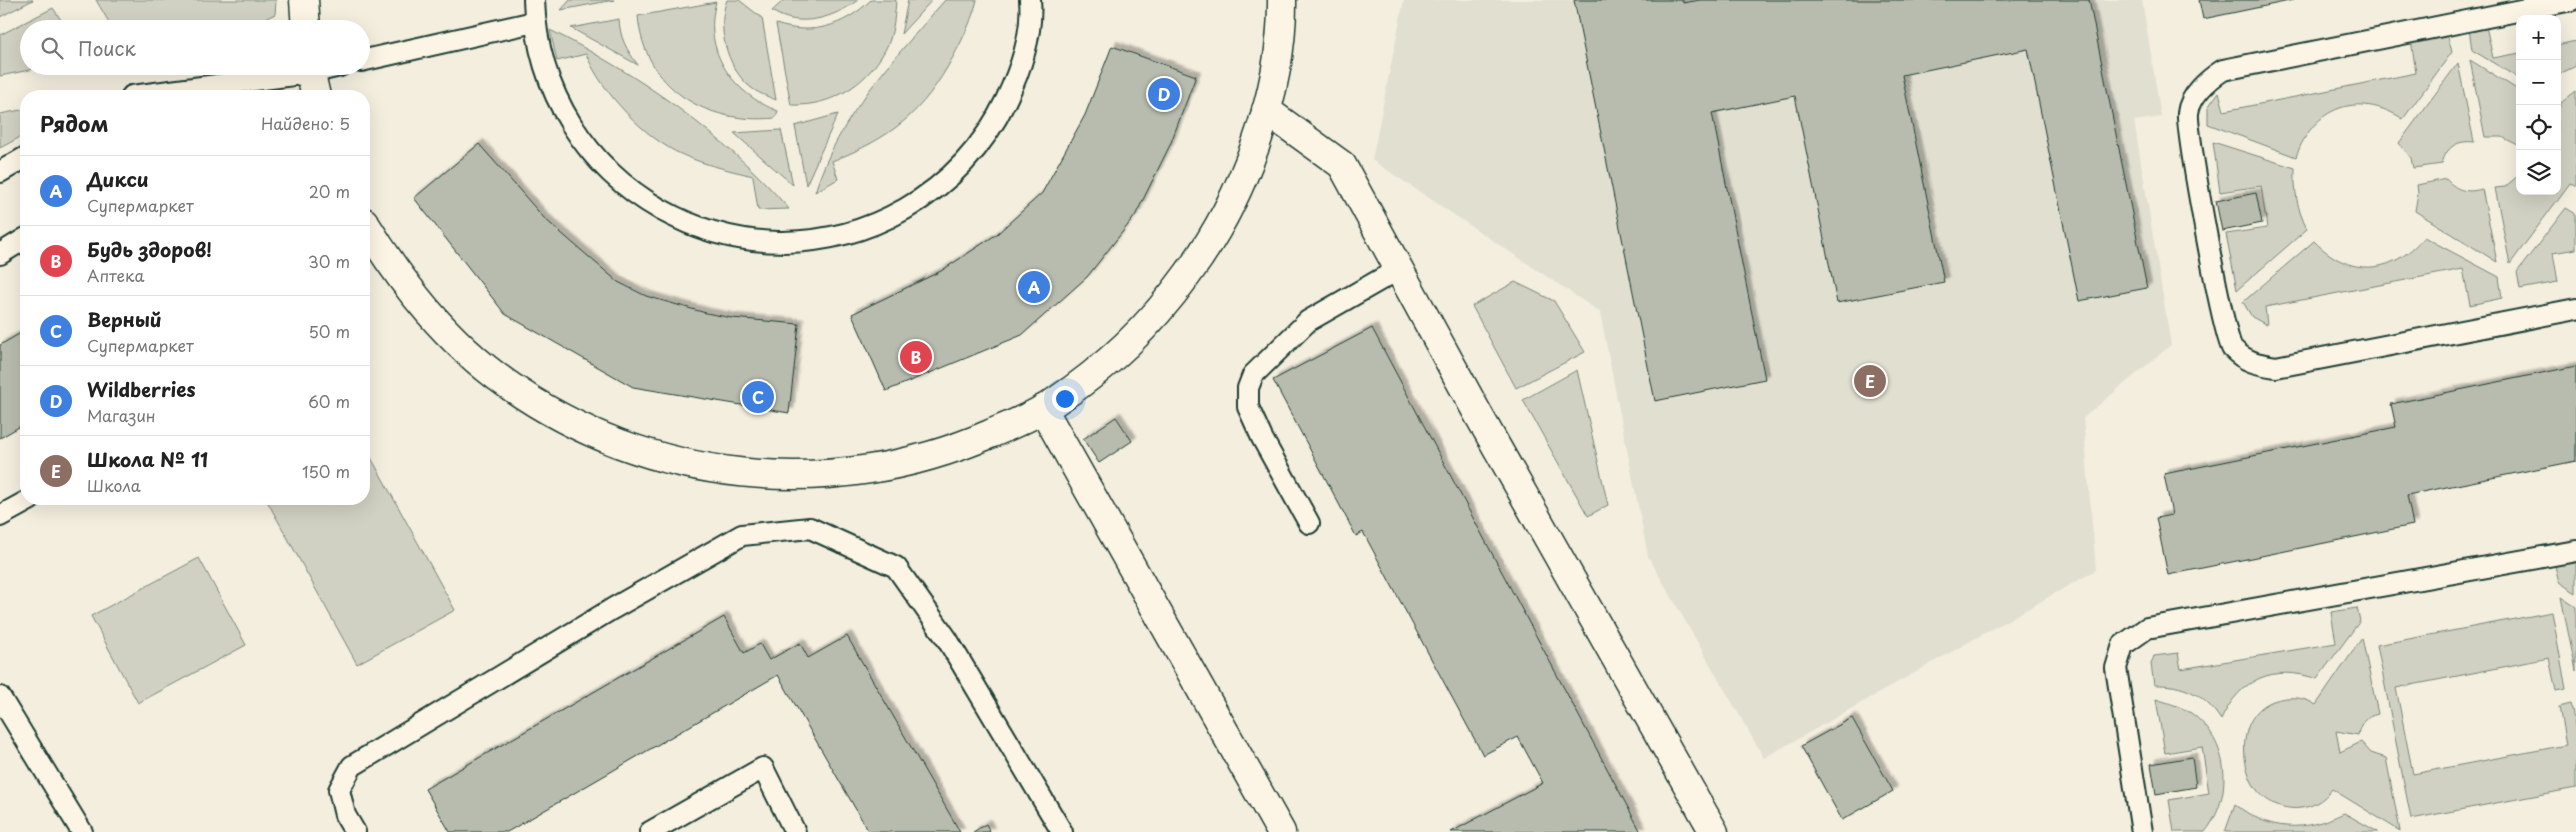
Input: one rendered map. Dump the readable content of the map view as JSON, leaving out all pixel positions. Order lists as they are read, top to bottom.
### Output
{
  "page": {
    "map_buttons": ["+", "−"],
    "search": "Поиск",
    "pins": [
      "D",
      "A",
      "B",
      "E",
      "C"
    ],
    "heading": ["Рядом", "Найдено: 5"],
    "list": [
      {
        "mark": "A",
        "name": "Дикси",
        "note": "Супермаркет",
        "value": "20 m"
      },
      {
        "mark": "B",
        "name": "Будь здоров!",
        "note": "Аптека",
        "value": "30 m"
      },
      {
        "mark": "C",
        "name": "Верный",
        "note": "Супермаркет",
        "value": "50 m"
      },
      {
        "mark": "D",
        "name": "Wildberries",
        "note": "Магазин",
        "value": "60 m"
      },
      {
        "mark": "E",
        "name": "Школа № 11",
        "note": "Школа",
        "value": "150 m"
      }
    ]
  }
}
